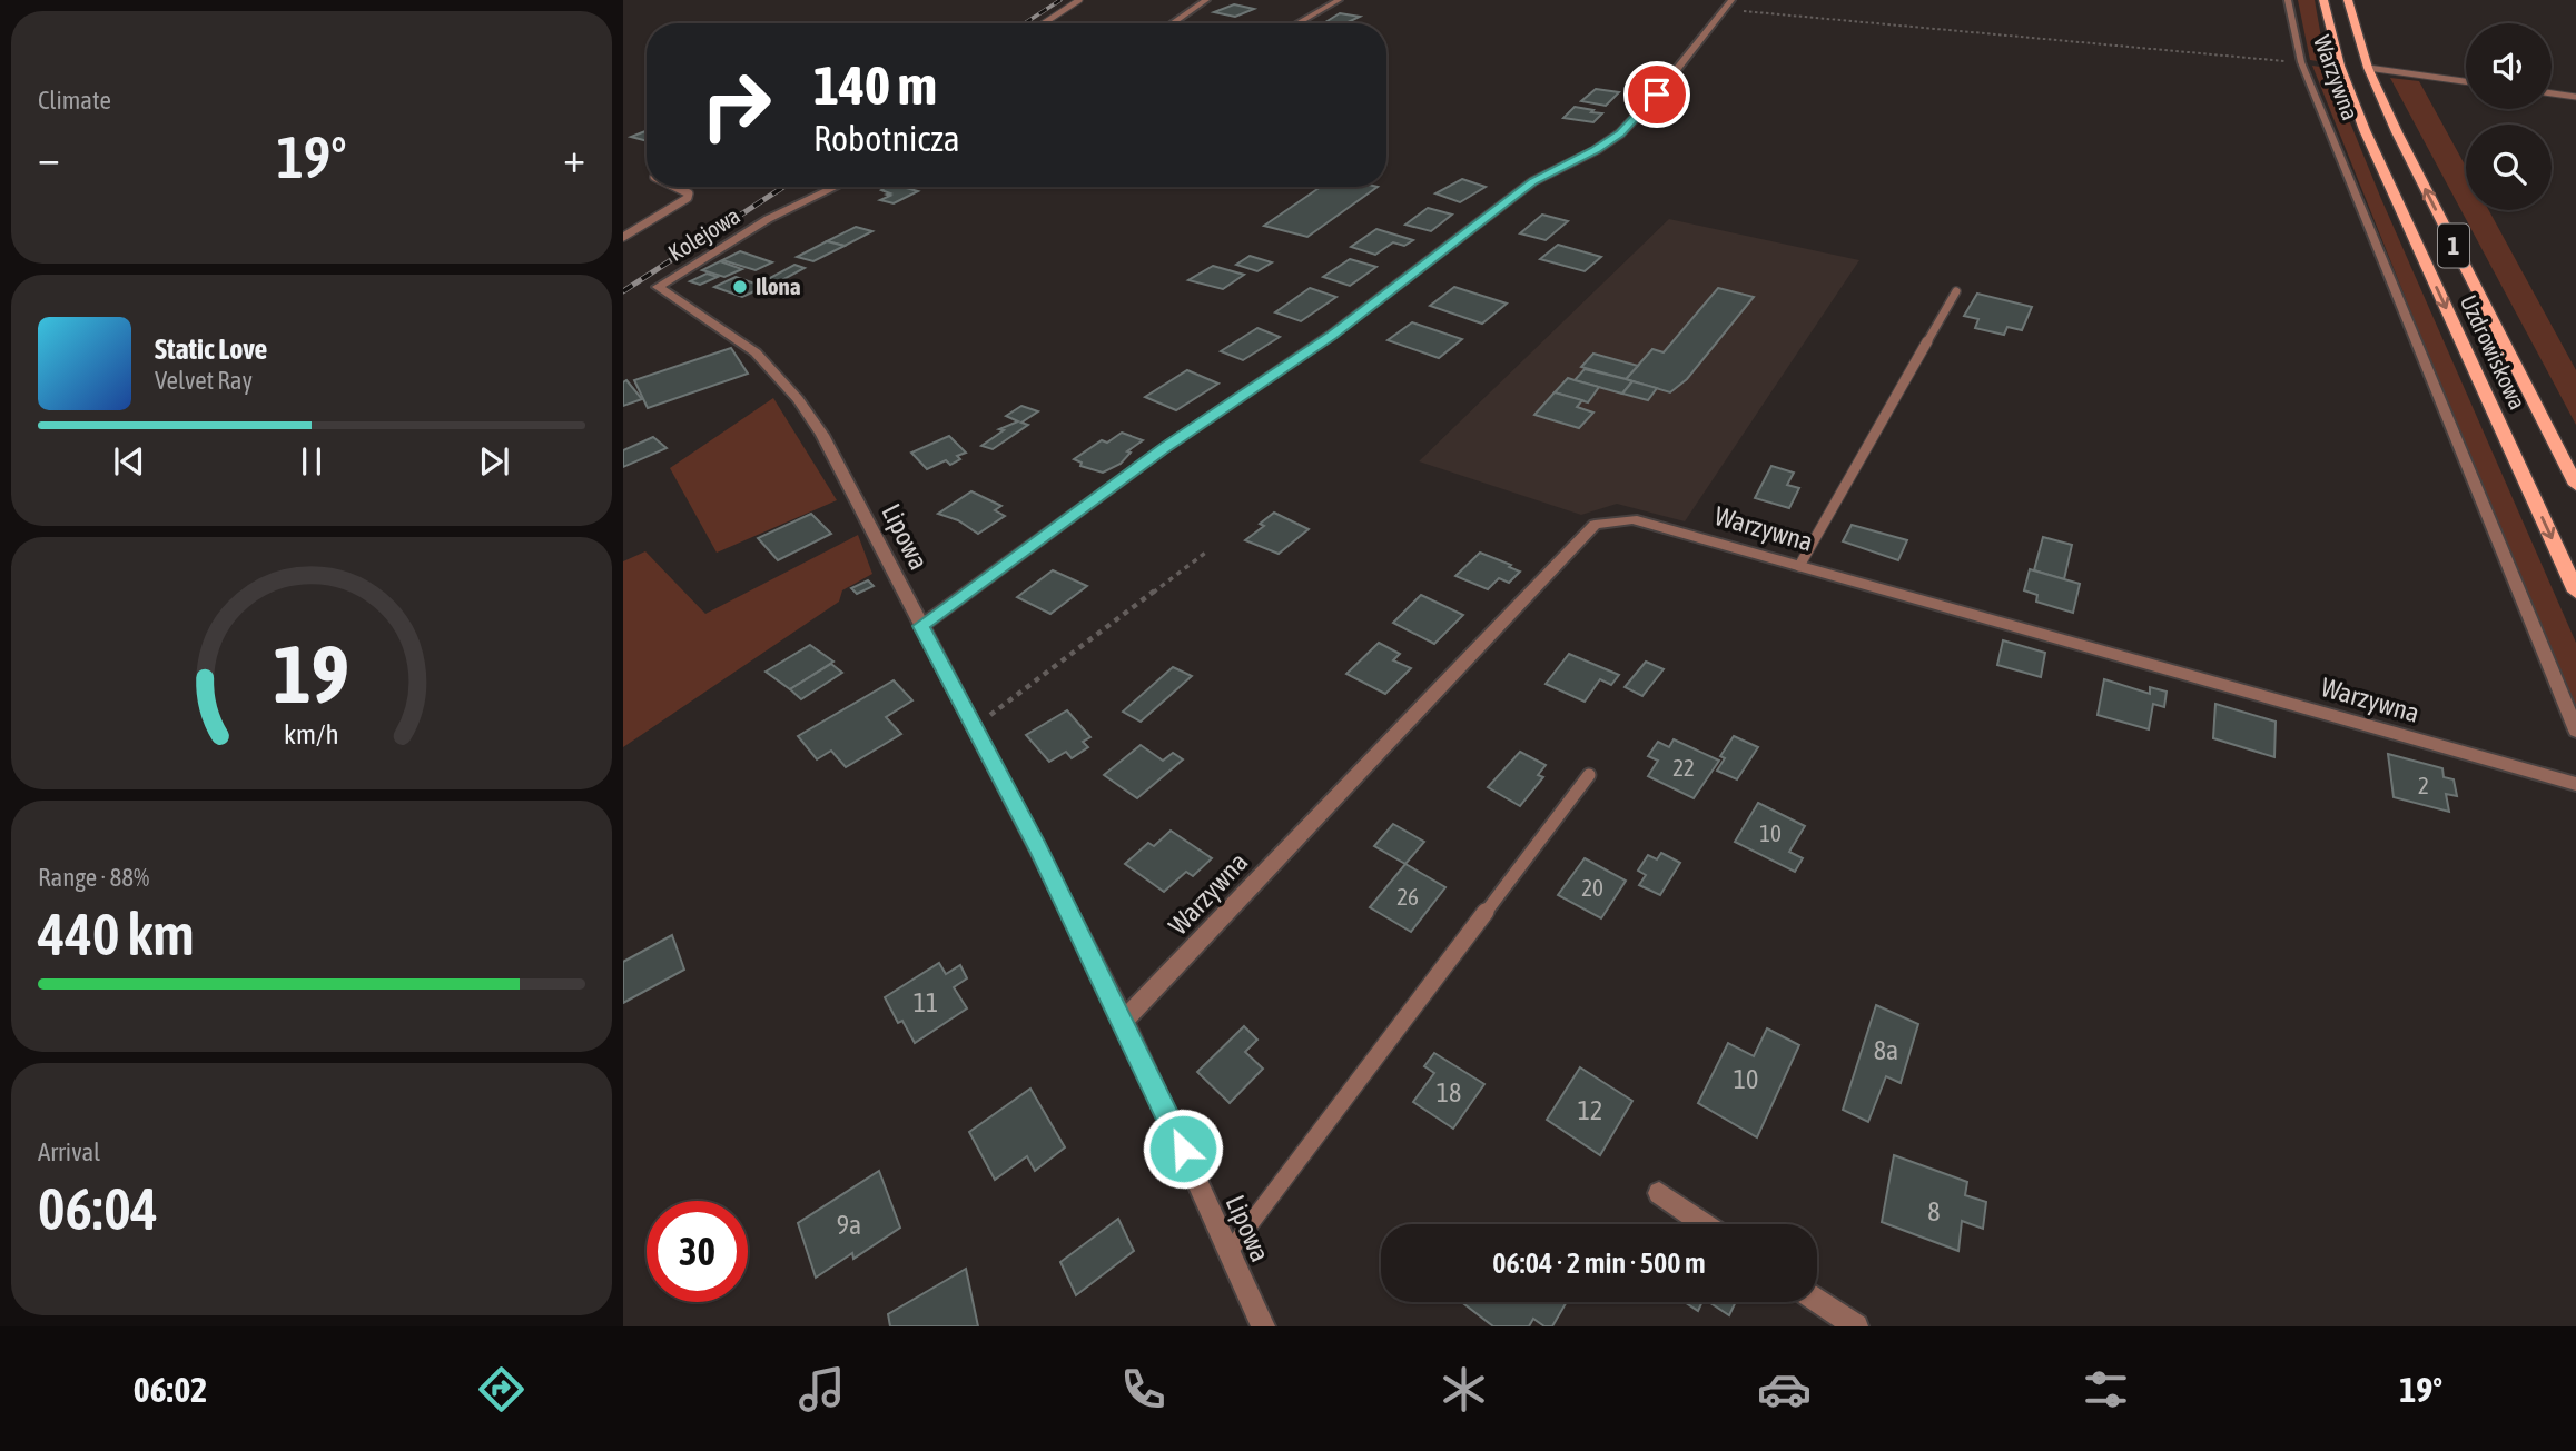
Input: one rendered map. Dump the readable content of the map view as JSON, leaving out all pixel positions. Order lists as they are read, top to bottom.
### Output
{
  "streets": {
    "main road": ["1", "Uzdrowiskowa"],
    "street": ["Warzywna", "Kolejowa", "Lipowa"]
  },
  "crossings": [
    ["Warzywna", "Lipowa"],
    ["Kolejowa", "Lipowa"]
  ],
  "places": ["Ilona"],
  "house_numbers": [
    "22",
    "2",
    "10",
    "20",
    "26",
    "11",
    "8a",
    "10",
    "18",
    "12",
    "8",
    "9a"
  ],
  "page": {
    "tile": [
      "Climate",
      ["Range · 88%", "440 km"],
      ["Arrival", "06:04"]
    ],
    "turn": ["140 m", "Robotnicza"],
    "heat": ["−", "19°", "+"],
    "song": ["Static Love", "Velvet Ray"],
    "limit": "30",
    "trip": "06:04 · 2 min · 500 m",
    "tabs": ["06:02", "19°"],
    "gauge": ["19", "km/h"]
  }
}
